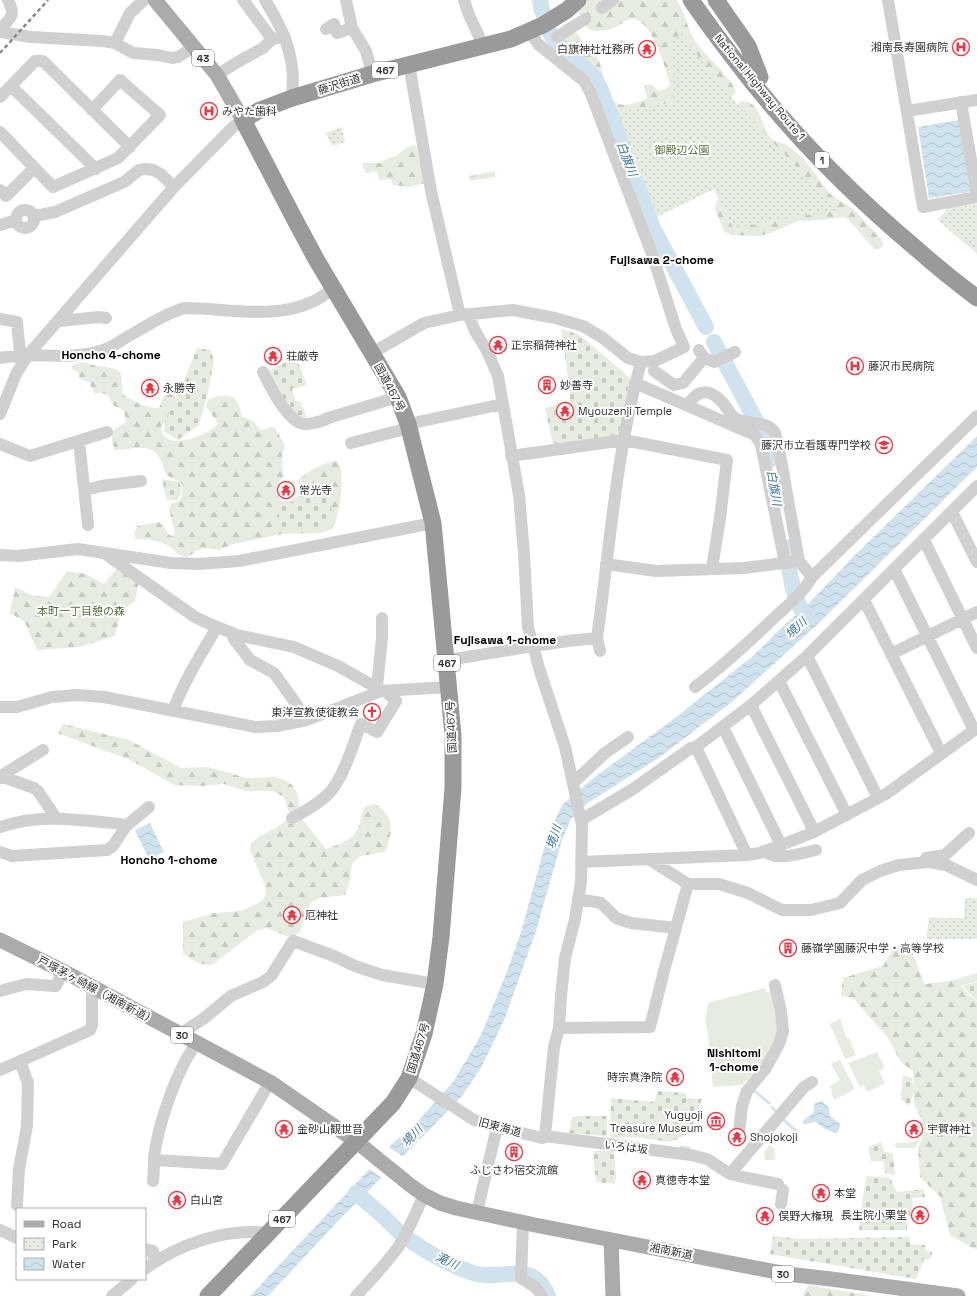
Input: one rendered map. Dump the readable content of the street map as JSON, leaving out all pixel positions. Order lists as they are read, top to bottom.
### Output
{
  "streets": {
    "highway": [
      "467",
      "藤沢街道",
      "National Highway Route 1",
      "1",
      "国道467号"
    ],
    "main road": [
      "43",
      "戸塚茅ヶ崎線（湘南新道）",
      "30",
      "湘南新道"
    ],
    "street": ["旧東海道", "いろは坂"]
  },
  "crossings": [
    ["43", "藤沢街道"],
    ["43", "国道467号"],
    ["藤沢街道", "国道467号"],
    ["国道467号", "戸塚茅ヶ崎線（湘南新道）"],
    ["国道467号", "旧東海道"],
    ["国道467号", "湘南新道"],
    ["戸塚茅ヶ崎線（湘南新道）", "湘南新道"],
    ["旧東海道", "いろは坂"]
  ],
  "districts": [
    "Fujisawa 2-chome",
    "Honcho 4-chome",
    "Fujisawa 1-chome",
    "Honcho 1-chome",
    "Nishitomi 1-chome"
  ],
  "water": ["白旗川", "境川", "滝川"],
  "parks": ["御殿辺公園", "本町一丁目憩の森"],
  "places": {
    "hospital": ["湘南長寿園病院", "みやた歯科", "藤沢市民病院"],
    "temple": [
      "白旗神社社務所",
      "正宗稲荷神社",
      "荘厳寺",
      "永勝寺",
      "Myouzenji Temple",
      "常光寺",
      "厄神社",
      "時宗真浄院",
      "金砂山観世音",
      "宇賀神社",
      "Shojokoji",
      "真徳寺本堂",
      "本堂",
      "白山宮",
      "長生院小栗堂",
      "俣野大権現"
    ],
    "building": ["妙善寺", "藤嶺学園藤沢中学・高等学校", "ふじさわ宿交流館"],
    "school or university": ["藤沢市立看護専門学校"],
    "church": ["東洋宣教使徒教会"],
    "museum": ["Yugyoji Treasure Museum"]
  },
  "legend": ["Road", "Park", "Water"]
}
